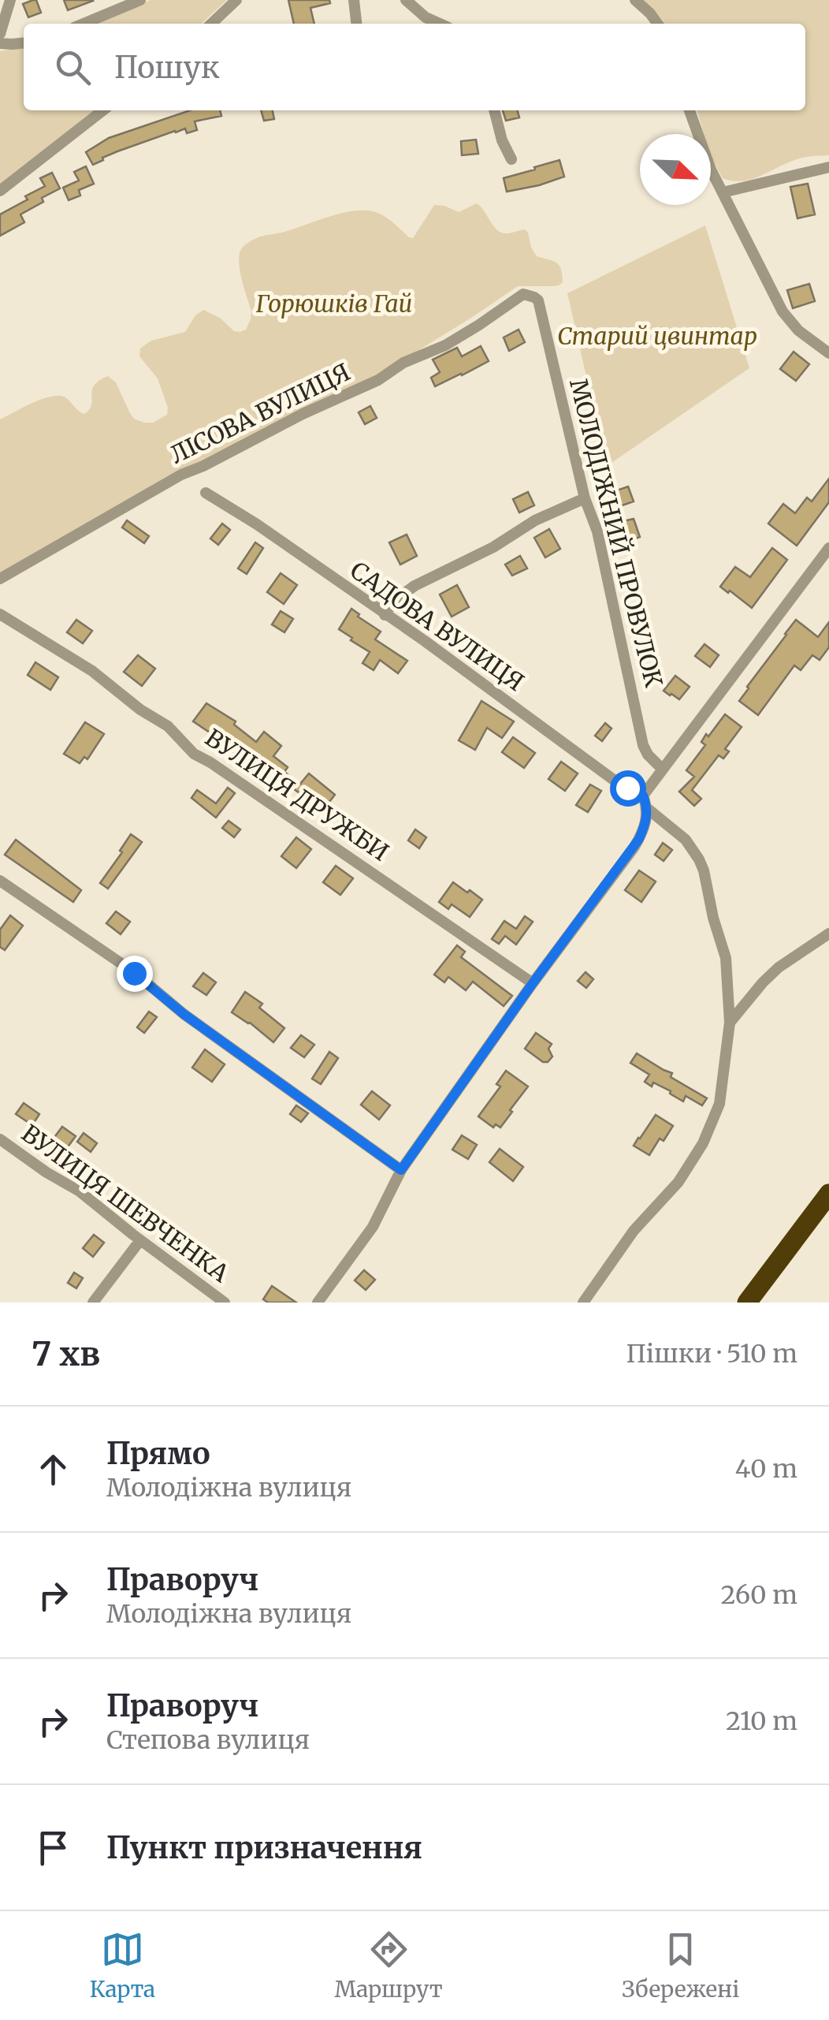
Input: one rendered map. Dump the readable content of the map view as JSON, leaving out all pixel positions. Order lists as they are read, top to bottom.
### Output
{
  "streets": {
    "street": [
      "ЛІСОВА ВУЛИЦЯ",
      "МОЛОДІЖНИЙ ПРОВУЛОК",
      "САДОВА ВУЛИЦЯ",
      "ВУЛИЦЯ ДРУЖБИ",
      "ВУЛИЦЯ ШЕВЧЕНКА"
    ]
  },
  "crossings": [
    ["ЛІСОВА ВУЛИЦЯ", "МОЛОДІЖНИЙ ПРОВУЛОК"]
  ],
  "parks": ["Горюшків Гай", "Старий цвинтар"],
  "north": "bottom right",
  "page": {
    "search": "Пошук",
    "heading": ["7 хв", "Пішки · 510 m"],
    "list": [
      ["Прямо", "Молодіжна вулиця", "40 m"],
      ["Праворуч", "Молодіжна вулиця", "260 m"],
      ["Праворуч", "Степова вулиця", "210 m"],
      "Пункт призначення"
    ],
    "nav": ["Карта", "Маршрут", "Збережені"]
  }
}
